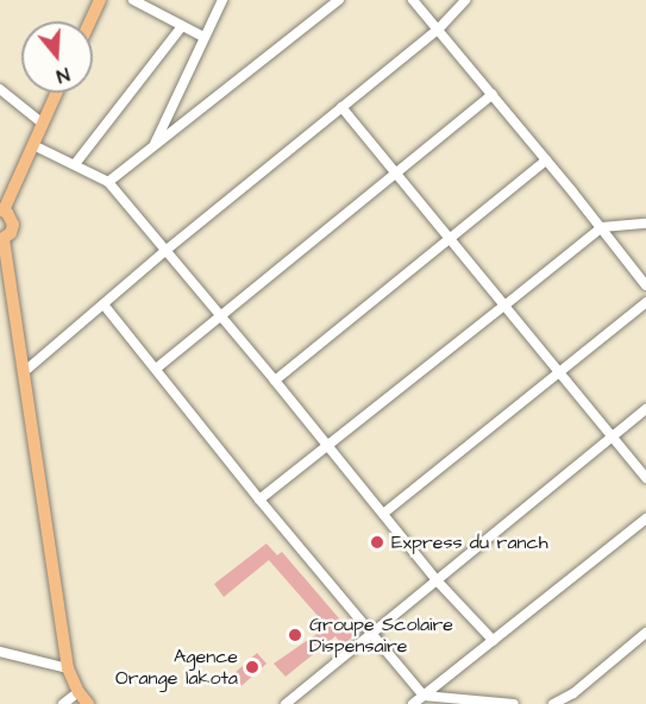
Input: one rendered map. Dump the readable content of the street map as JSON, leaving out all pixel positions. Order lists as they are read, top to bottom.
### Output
{
  "places": ["Express du ranch", "Groupe Scolaire Dispensaire", "Agence Orange lakota"],
  "north": "bottom"
}
